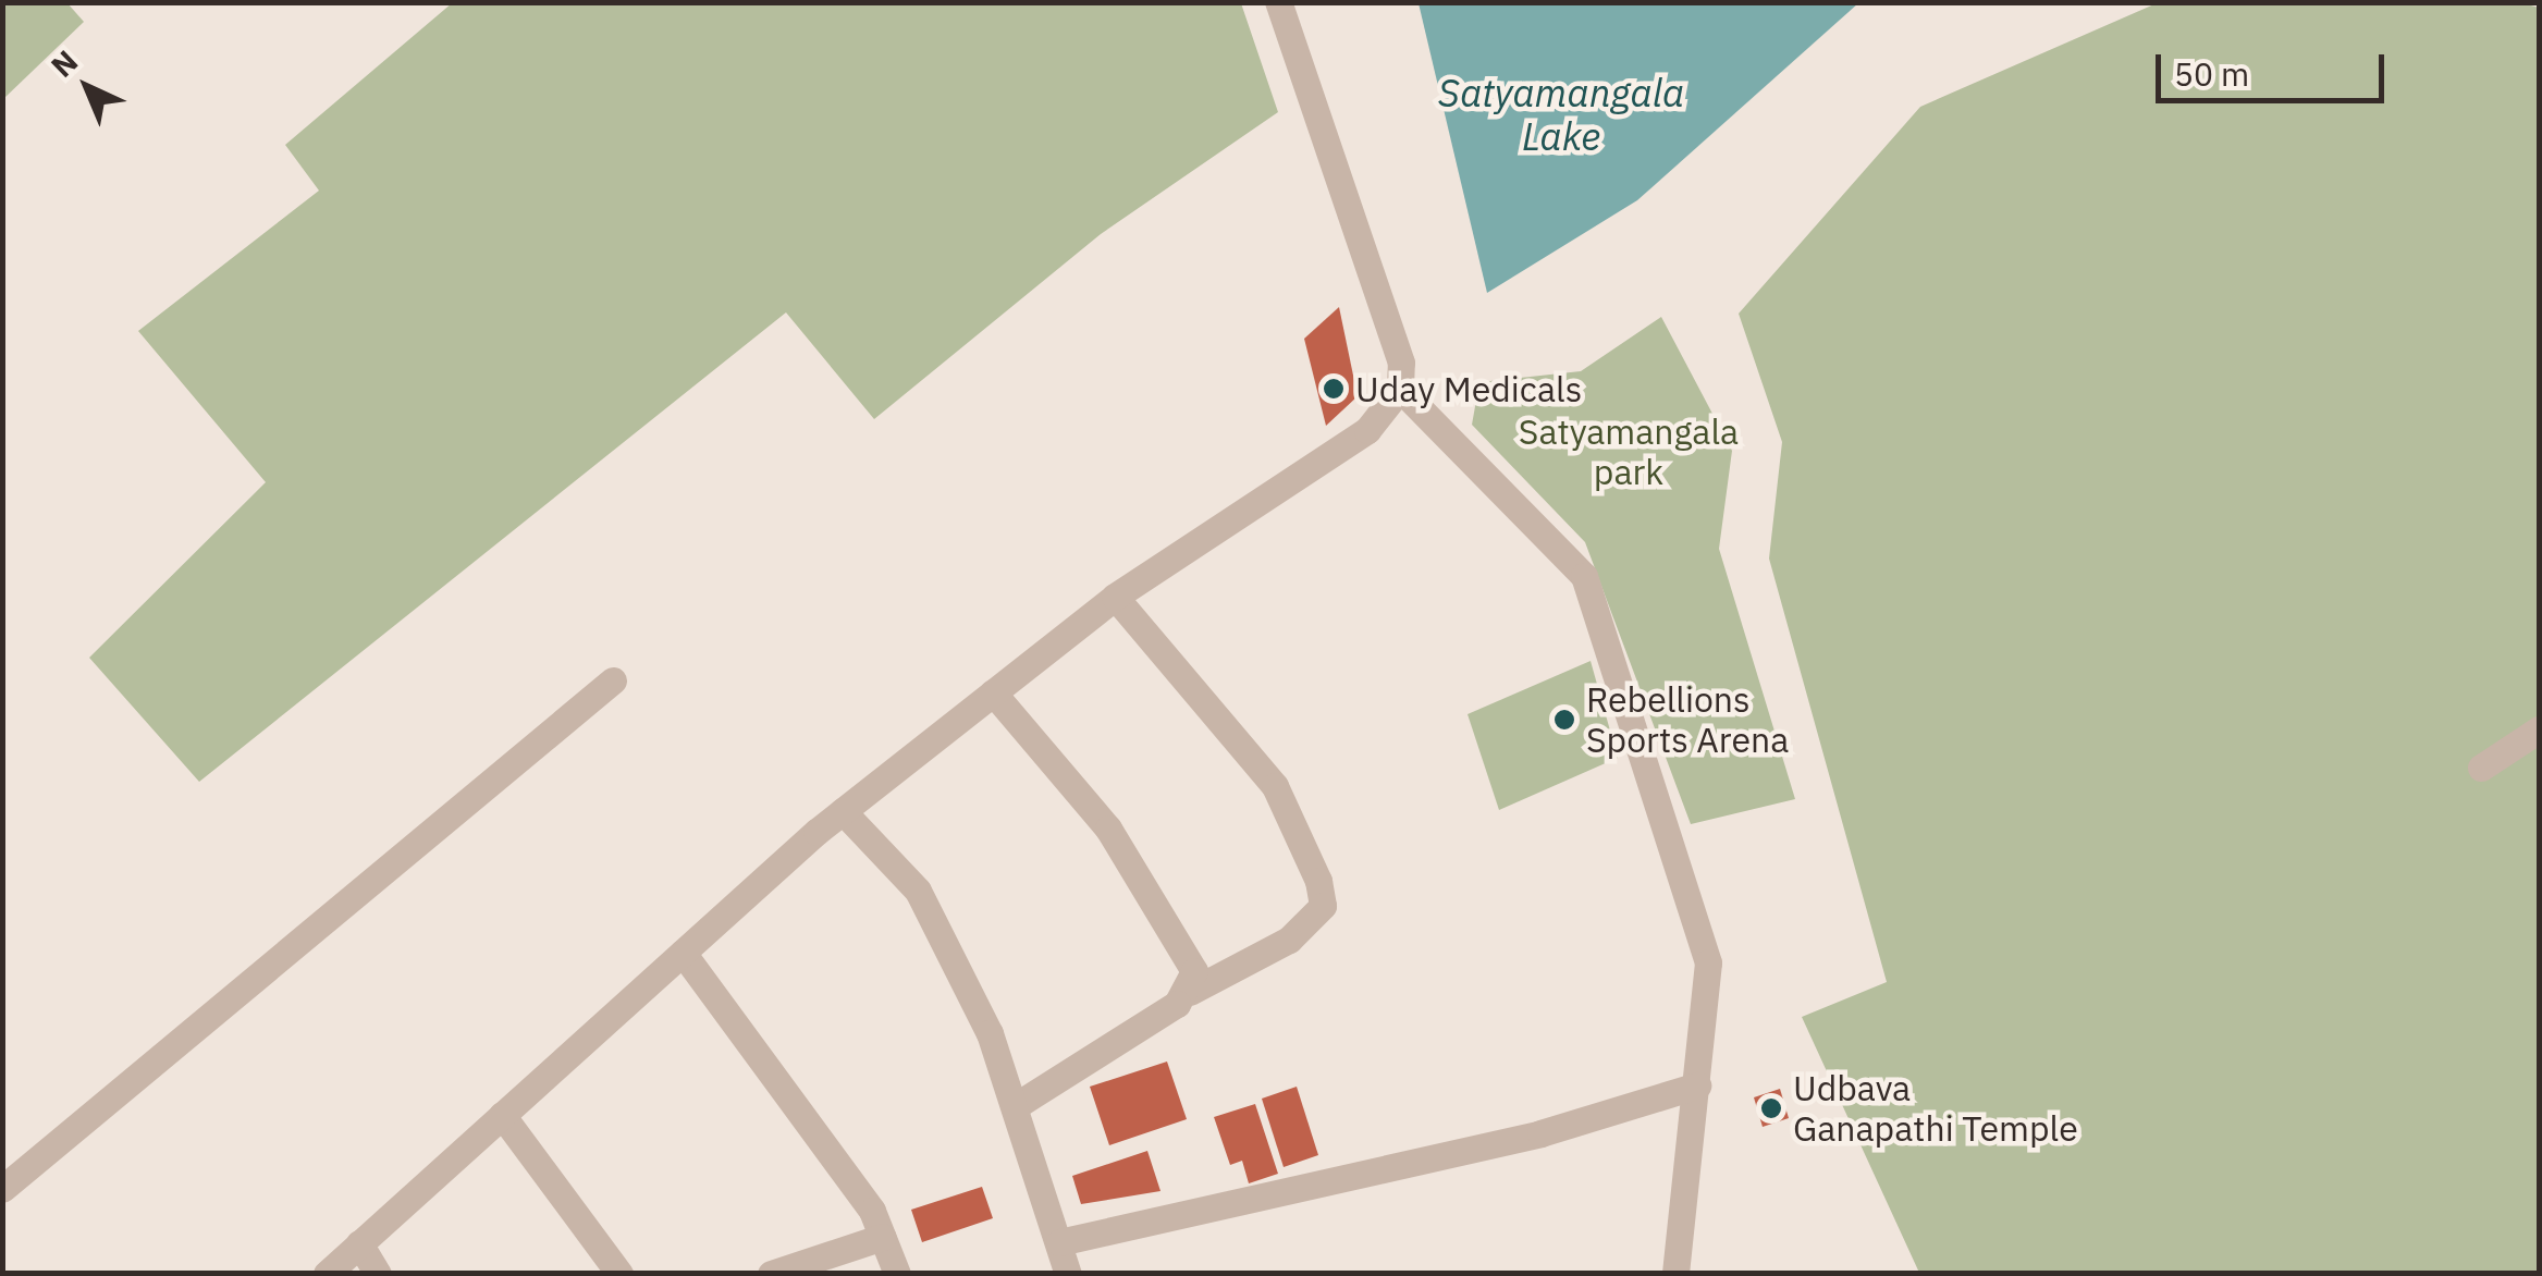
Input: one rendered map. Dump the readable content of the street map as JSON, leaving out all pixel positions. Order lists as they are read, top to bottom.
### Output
{
  "water": ["Satyamangala Lake"],
  "parks": ["Satyamangala park"],
  "places": ["Uday Medicals", "Rebellions Sports Arena", "Udbava Ganapathi Temple"],
  "scale_bar": "50 m",
  "north": "top left"
}
